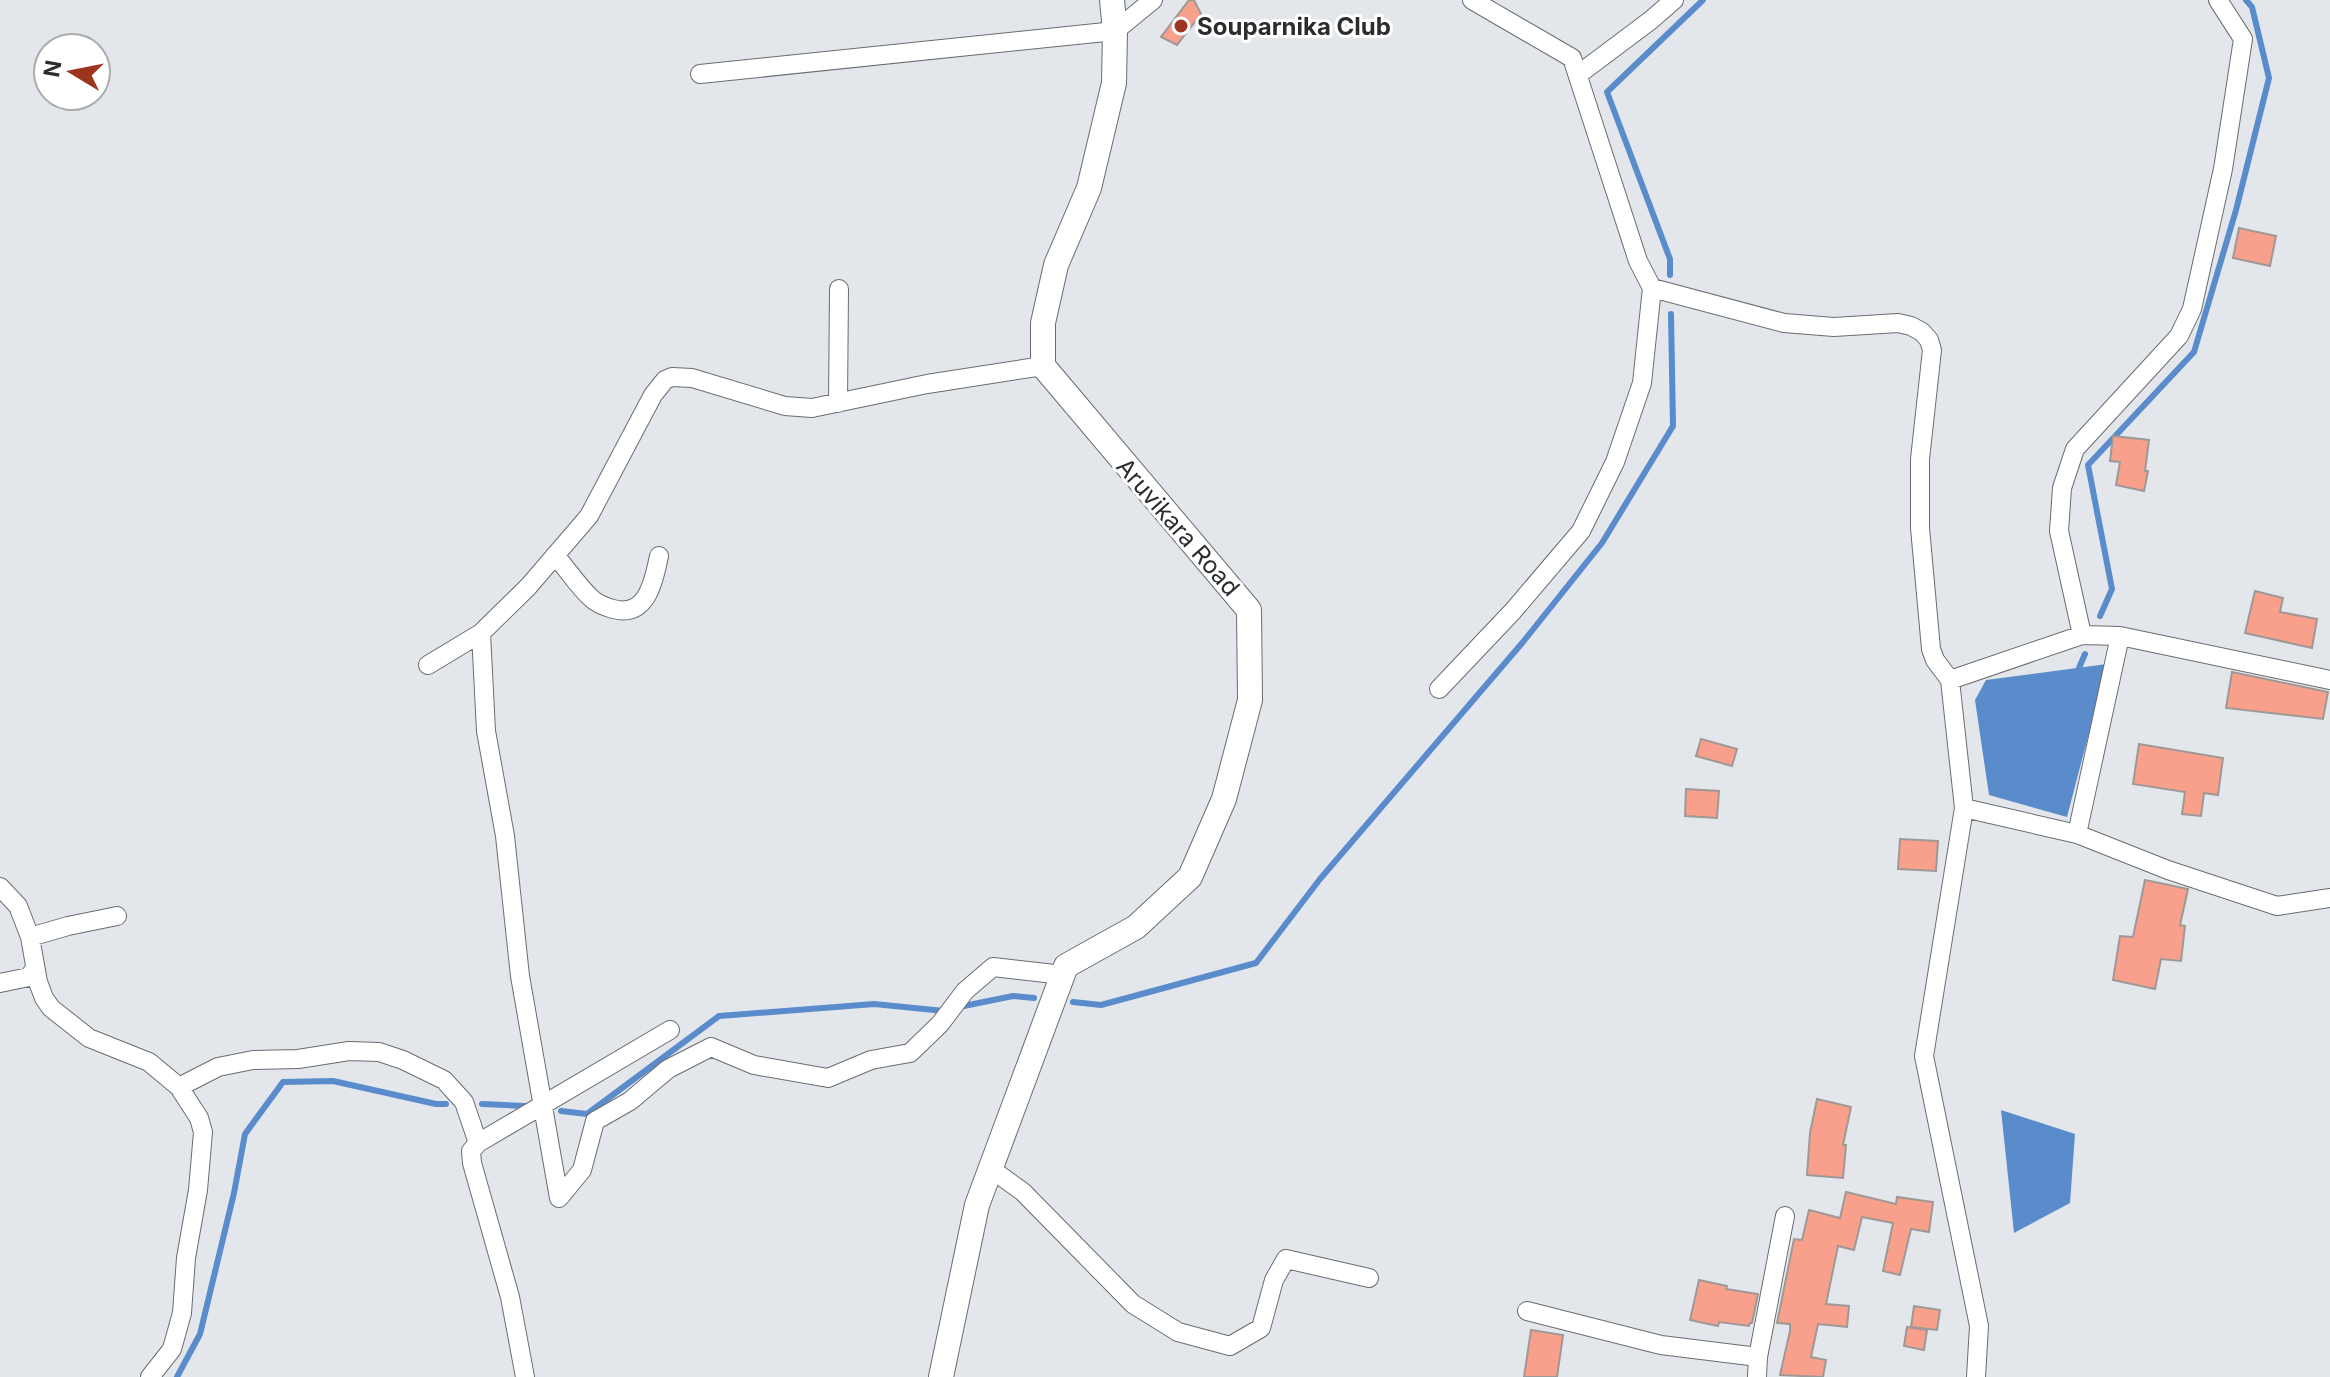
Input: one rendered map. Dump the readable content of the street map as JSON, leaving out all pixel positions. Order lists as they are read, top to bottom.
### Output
{
  "streets": {
    "main road": ["Aruvikara Road"]
  },
  "places": ["Souparnika Club"],
  "north": "left"
}
